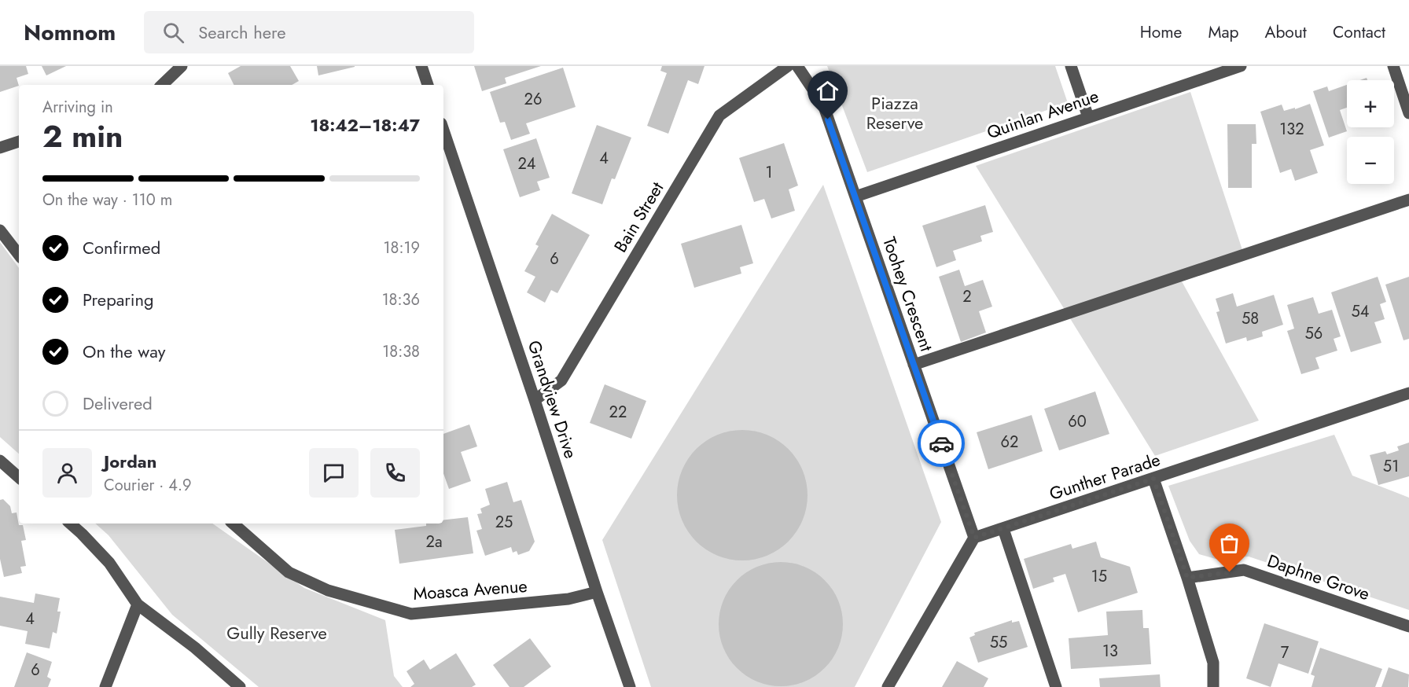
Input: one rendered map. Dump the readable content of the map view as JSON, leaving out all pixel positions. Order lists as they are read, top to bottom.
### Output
{
  "streets": {
    "street": [
      "Quinlan Avenue",
      "Bain Street",
      "Toohey Crescent",
      "Grandview Drive",
      "Gunther Parade",
      "Daphne Grove",
      "Moasca Avenue"
    ]
  },
  "crossings": [
    ["Quinlan Avenue", "Toohey Crescent"],
    ["Bain Street", "Grandview Drive"],
    ["Toohey Crescent", "Gunther Parade"],
    ["Grandview Drive", "Moasca Avenue"]
  ],
  "parks": ["Piazza Reserve", "Gully Reserve"],
  "house_numbers": [
    "26",
    "132",
    "4",
    "24",
    "1",
    "6",
    "2",
    "54",
    "58",
    "56",
    "22",
    "60",
    "62",
    "51",
    "25",
    "2a",
    "15",
    "4",
    "55",
    "13",
    "7",
    "6"
  ],
  "page": {
    "header": "Nomnom",
    "search": "Search here",
    "nav": [
      "Home",
      "Map",
      "About",
      "Contact"
    ],
    "map_buttons": ["+", "−"],
    "heading": ["2 min", "Arriving in", "18:42–18:47"],
    "panel": ["Jordan", "Courier · 4.9"],
    "bar": "On the way · 110 m",
    "list": [
      ["Confirmed", "18:19"],
      ["Preparing", "18:36"],
      ["On the way", "18:38"],
      "Delivered"
    ]
  }
}
